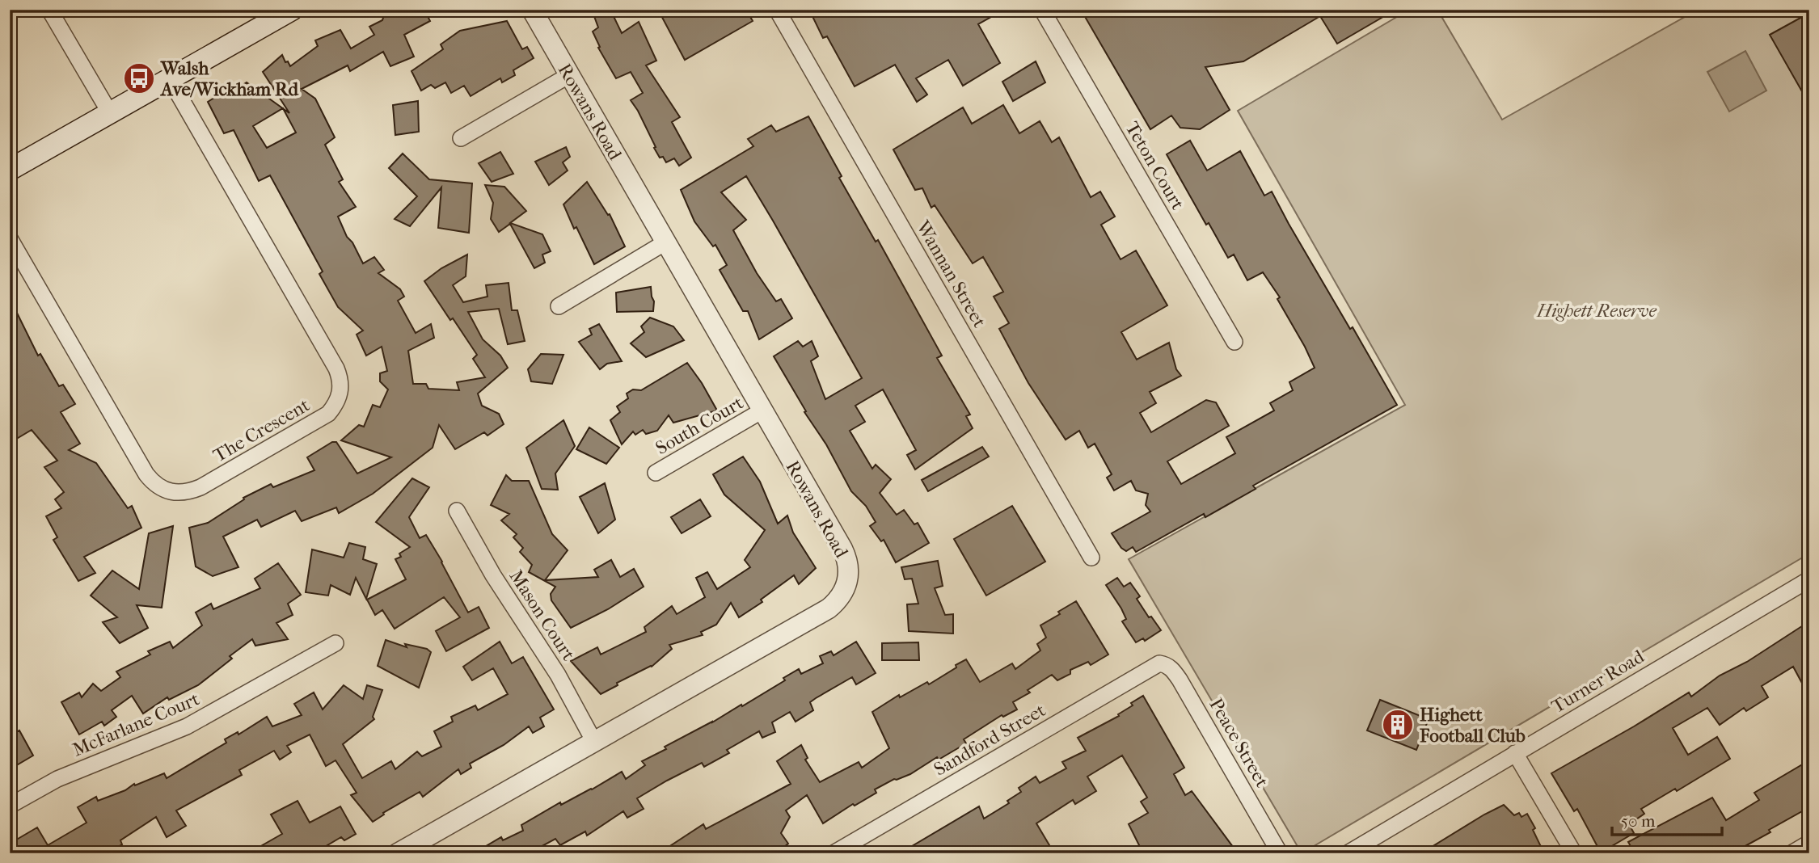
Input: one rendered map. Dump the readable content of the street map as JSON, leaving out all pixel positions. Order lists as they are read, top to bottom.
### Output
{
  "streets": {
    "street": [
      "Rowans Road",
      "Teton Court",
      "Wannan Street",
      "South Court",
      "The Crescent",
      "Mason Court",
      "Turner Road",
      "McFarlane Court",
      "Sandford Street",
      "Peace Street"
    ]
  },
  "crossings": [
    ["Rowans Road", "South Court"],
    ["Rowans Road", "Mason Court"],
    ["Sandford Street", "Peace Street"]
  ],
  "parks": ["Highett Reserve"],
  "places": {
    "bus stop": ["Walsh Ave/Wickham Rd"],
    "building": ["Highett Football Club"]
  },
  "scale_bar": "50 m"
}
